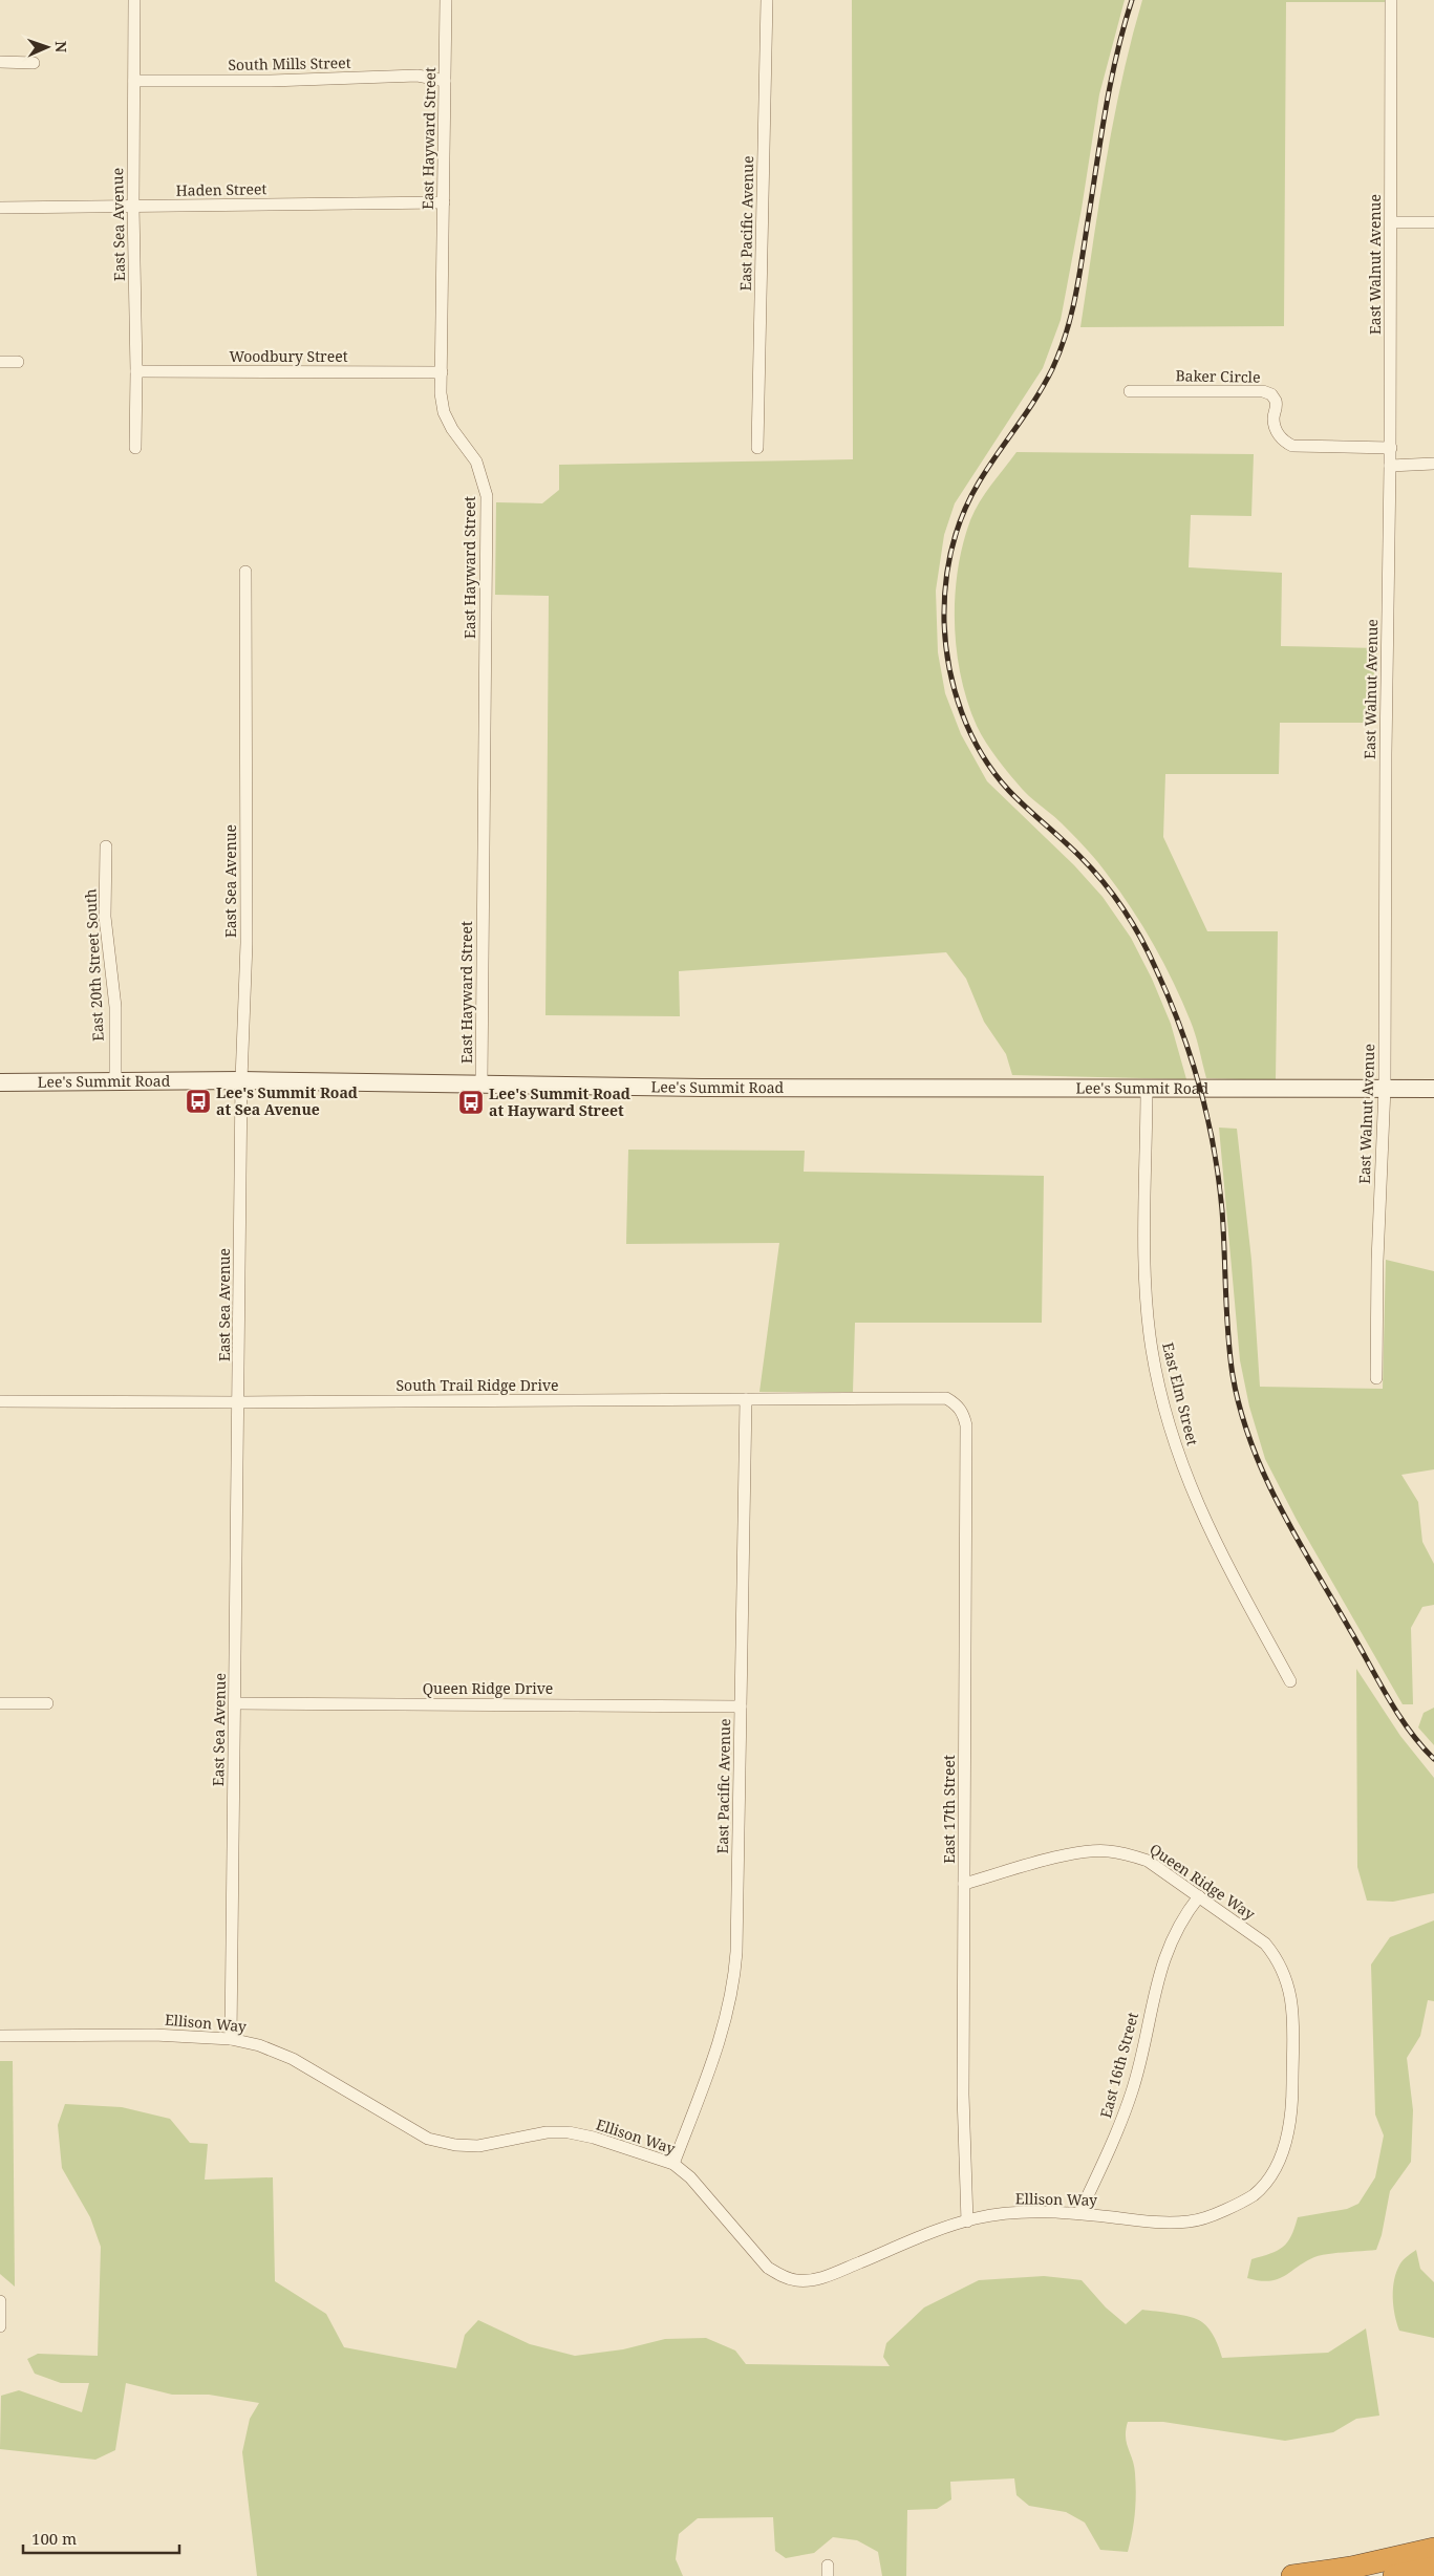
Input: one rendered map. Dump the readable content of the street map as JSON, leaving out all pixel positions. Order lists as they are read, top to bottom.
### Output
{
  "streets": {
    "main road": ["Lee's Summit Road"],
    "street": [
      "South Mills Street",
      "East Hayward Street",
      "Haden Street",
      "East Pacific Avenue",
      "East Sea Avenue",
      "East Walnut Avenue",
      "Woodbury Street",
      "Baker Circle",
      "East 20th Street South",
      "South Trail Ridge Drive",
      "East Elm Street",
      "Queen Ridge Drive",
      "East 17th Street",
      "Queen Ridge Way",
      "Ellison Way",
      "East 16th Street"
    ]
  },
  "crossings": [
    ["South Mills Street", "East Hayward Street"],
    ["South Mills Street", "East Sea Avenue"],
    ["East Hayward Street", "Haden Street"],
    ["East Hayward Street", "Woodbury Street"],
    ["East Hayward Street", "Lee's Summit Road"],
    ["Haden Street", "East Sea Avenue"],
    ["East Pacific Avenue", "South Trail Ridge Drive"],
    ["East Pacific Avenue", "Queen Ridge Drive"],
    ["East Pacific Avenue", "Ellison Way"],
    ["East Sea Avenue", "Woodbury Street"],
    ["East Sea Avenue", "Lee's Summit Road"],
    ["East Sea Avenue", "South Trail Ridge Drive"],
    ["East Sea Avenue", "Queen Ridge Drive"],
    ["East Sea Avenue", "Ellison Way"],
    ["East Walnut Avenue", "Baker Circle"],
    ["East Walnut Avenue", "Lee's Summit Road"],
    ["East 20th Street South", "Lee's Summit Road"],
    ["Lee's Summit Road", "East Elm Street"],
    ["South Trail Ridge Drive", "East 17th Street"],
    ["East 17th Street", "Queen Ridge Way"],
    ["East 17th Street", "Ellison Way"],
    ["Queen Ridge Way", "Ellison Way"],
    ["Queen Ridge Way", "East 16th Street"],
    ["Ellison Way", "East 16th Street"]
  ],
  "places": {
    "bus stop": ["Lee's Summit Road at Sea Avenue", "Lee's Summit Road at Hayward Street"]
  },
  "scale_bar": "100 m",
  "north": "right"
}
